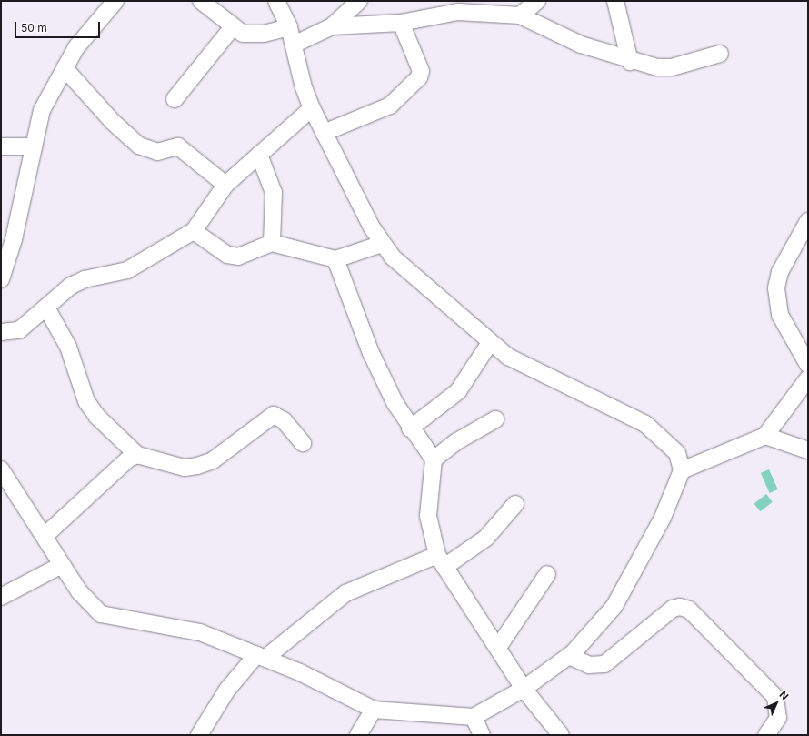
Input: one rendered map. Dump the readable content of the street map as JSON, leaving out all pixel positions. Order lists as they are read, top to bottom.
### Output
{
  "scale_bar": "50 m",
  "north": "top right"
}
